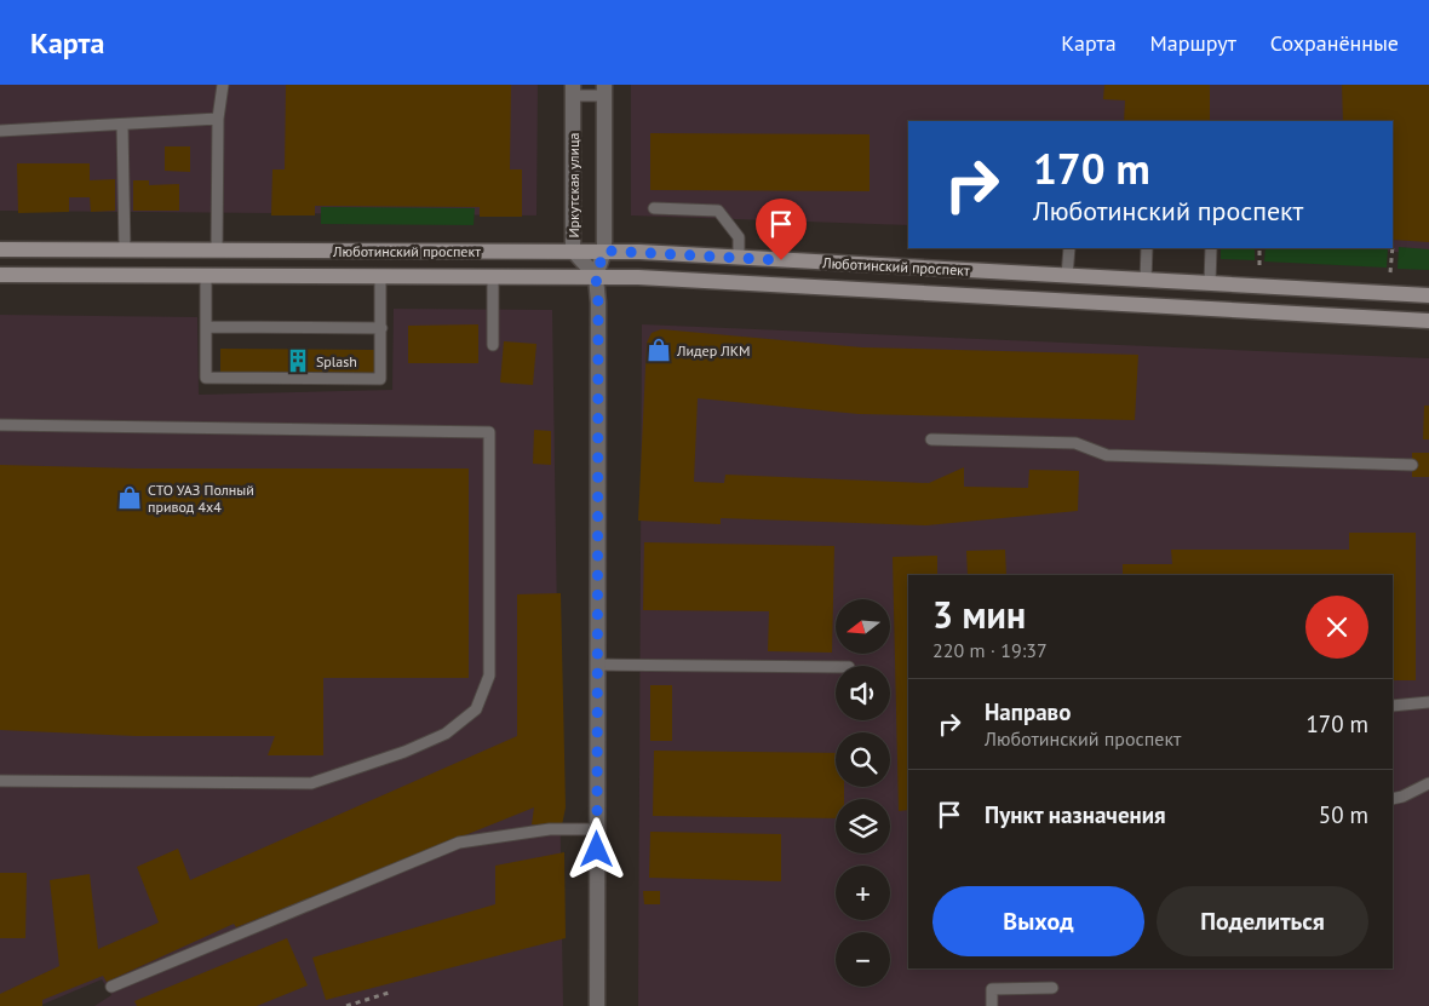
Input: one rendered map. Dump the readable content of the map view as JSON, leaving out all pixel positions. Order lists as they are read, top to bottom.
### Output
{
  "streets": {
    "street": ["Иркутская улица", "Люботинский проспект"]
  },
  "crossings": [
    ["Иркутская улица", "Люботинский проспект"]
  ],
  "places": {
    "shop": ["Лидер ЛКМ", "СТО УАЗ Полный привод 4х4"],
    "building": ["Splash"]
  },
  "north": "left",
  "page": {
    "header": "Карта",
    "nav": ["Карта", "Маршрут", "Сохранённые"],
    "turn": ["170 m", "Люботинский проспект"],
    "heading": ["3 мин", "220 m · 19:37"],
    "map_buttons": ["+", "−"],
    "list": [
      {
        "name": "Направо",
        "note": "Люботинский проспект",
        "value": "170 m"
      },
      {
        "name": "Пункт назначения",
        "value": "50 m"
      }
    ],
    "buttons": ["Выход", "Поделиться"]
  }
}
